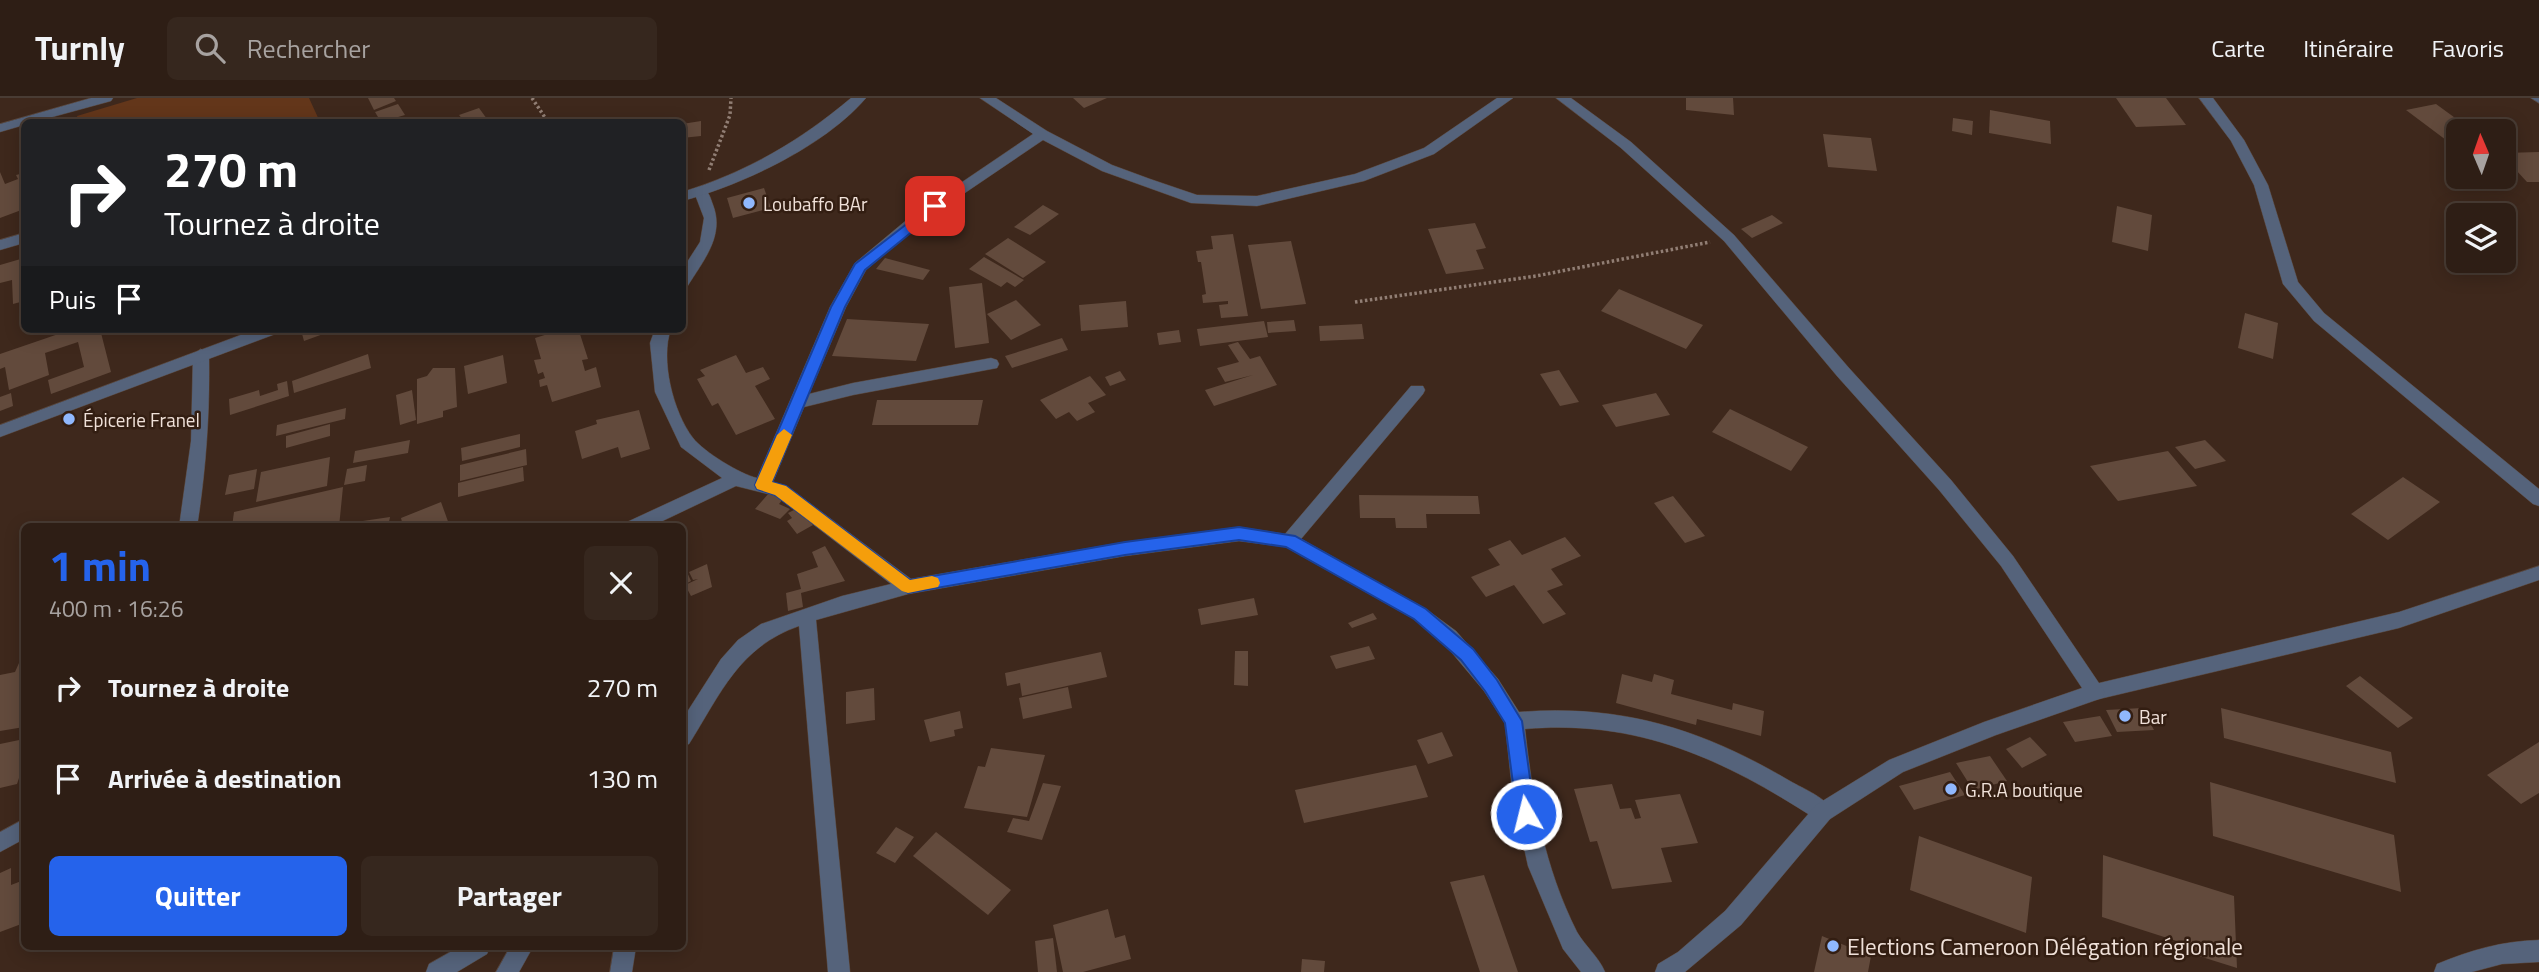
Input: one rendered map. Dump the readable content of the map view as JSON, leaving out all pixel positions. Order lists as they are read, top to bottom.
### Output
{
  "places": [
    "Loubaffo BAr",
    "Épicerie Franel",
    "Bar",
    "G.R.A boutique",
    "Elections Cameroon Délégation régionale"
  ],
  "north": "top",
  "page": {
    "header": "Turnly",
    "search": "Rechercher",
    "nav": ["Carte", "Itinéraire", "Favoris"],
    "turn": ["270 m", "Tournez à droite"],
    "then": "Puis",
    "heading": ["1 min", "400 m · 16:26"],
    "list": [
      {
        "name": "Tournez à droite",
        "value": "270 m"
      },
      {
        "name": "Arrivée à destination",
        "value": "130 m"
      }
    ],
    "buttons": ["Quitter", "Partager"]
  }
}
